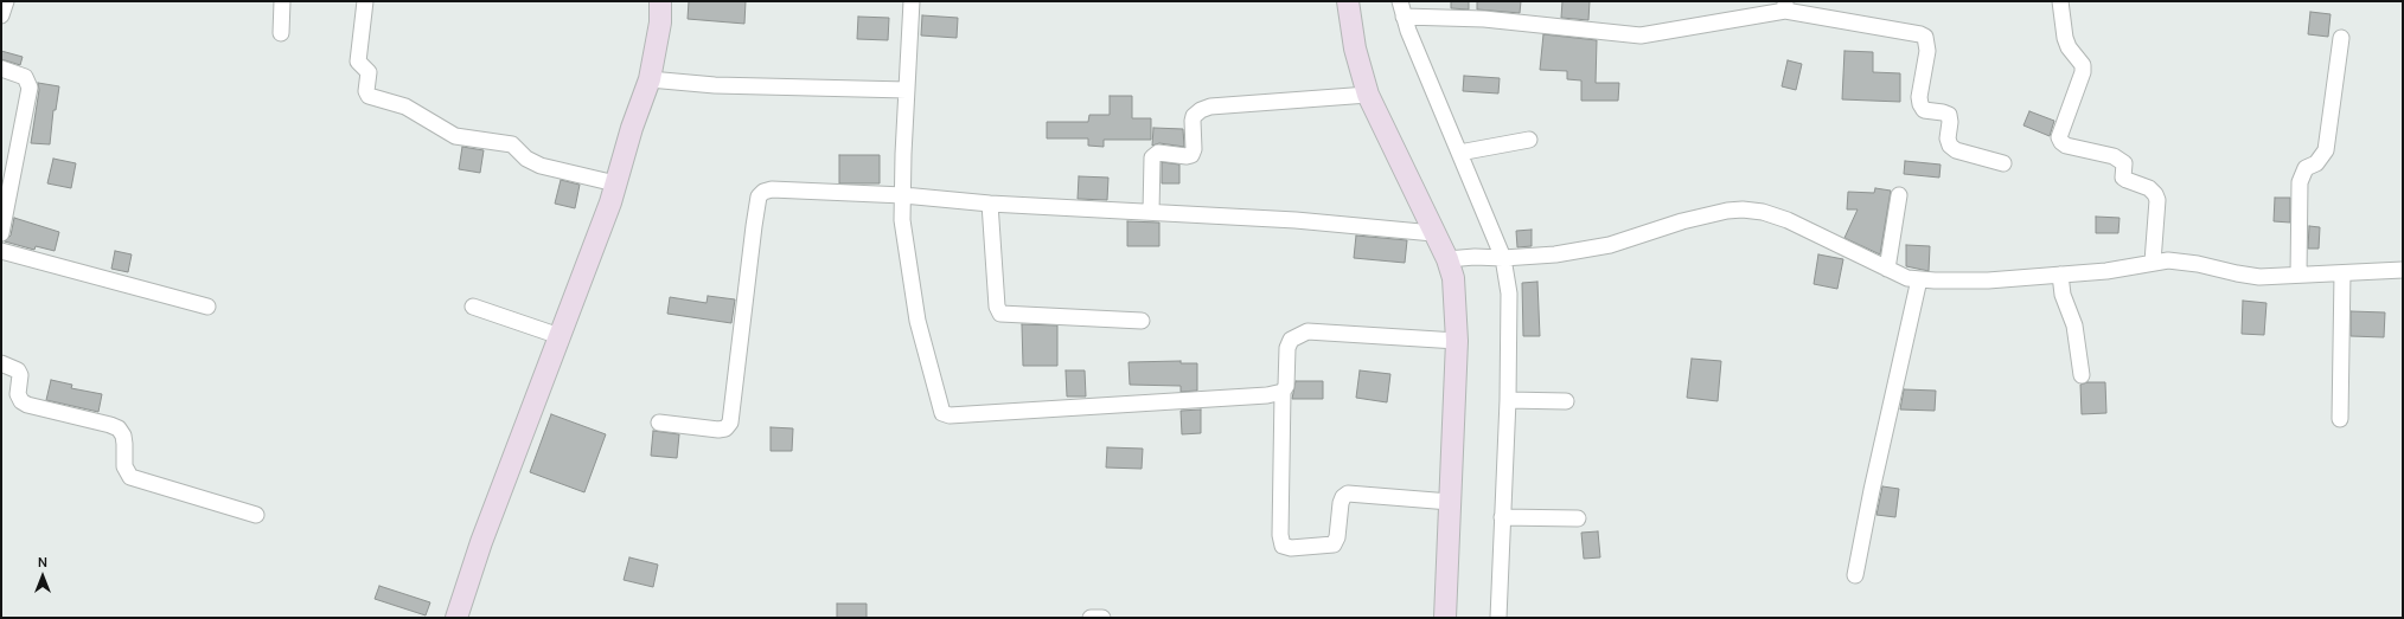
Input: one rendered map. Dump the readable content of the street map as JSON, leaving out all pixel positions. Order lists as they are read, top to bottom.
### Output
{
  "north": "top"
}
